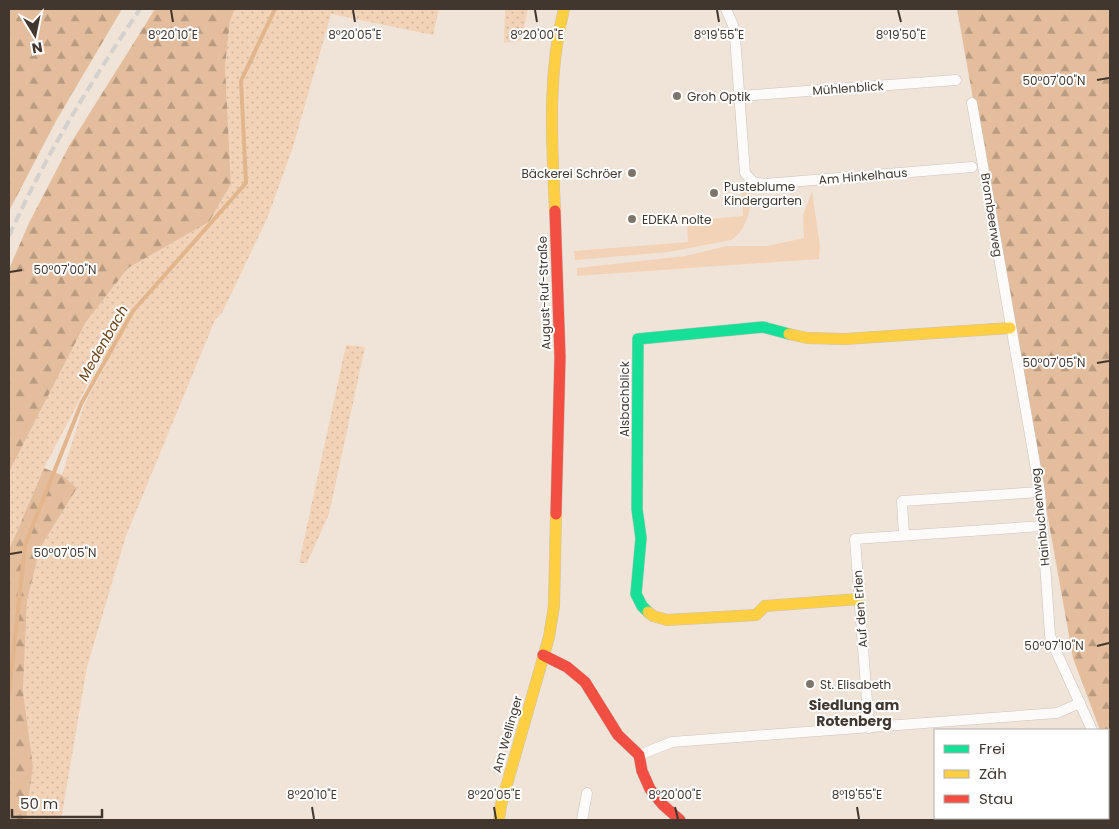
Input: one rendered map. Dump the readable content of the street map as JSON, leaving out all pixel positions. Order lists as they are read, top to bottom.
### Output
{
  "streets": {
    "street": [
      "Mühlenblick",
      "Am Hinkelhaus",
      "Brombeerweg",
      "August-Ruf-Straße",
      "Alsbachblick",
      "Hainbuchenweg",
      "Auf den Erlen",
      "Am Wellinger"
    ]
  },
  "crossings": [
    ["Mühlenblick", "Am Hinkelhaus"],
    ["Brombeerweg", "Alsbachblick"],
    ["Brombeerweg", "Hainbuchenweg"],
    ["August-Ruf-Straße", "Am Wellinger"],
    ["Alsbachblick", "Hainbuchenweg"],
    ["Alsbachblick", "Auf den Erlen"],
    ["Hainbuchenweg", "Auf den Erlen"]
  ],
  "districts": ["Siedlung am Rotenberg"],
  "water": ["Medenbach"],
  "places": [
    "Groh Optik",
    "Bäckerei Schröer",
    "Pusteblume Kindergarten",
    "EDEKA nolte",
    "St. Elisabeth"
  ],
  "legend": ["Frei", "Zäh", "Stau"],
  "scale_bar": "50 m",
  "north": "bottom",
  "coordinates": [
    "8°20'10\"E",
    "8°20'05\"E",
    "8°20'00\"E",
    "8°19'55\"E",
    "8°19'50\"E",
    "50°07'00\"N",
    "50°07'05\"N",
    "50°07'10\"N"
  ]
}
